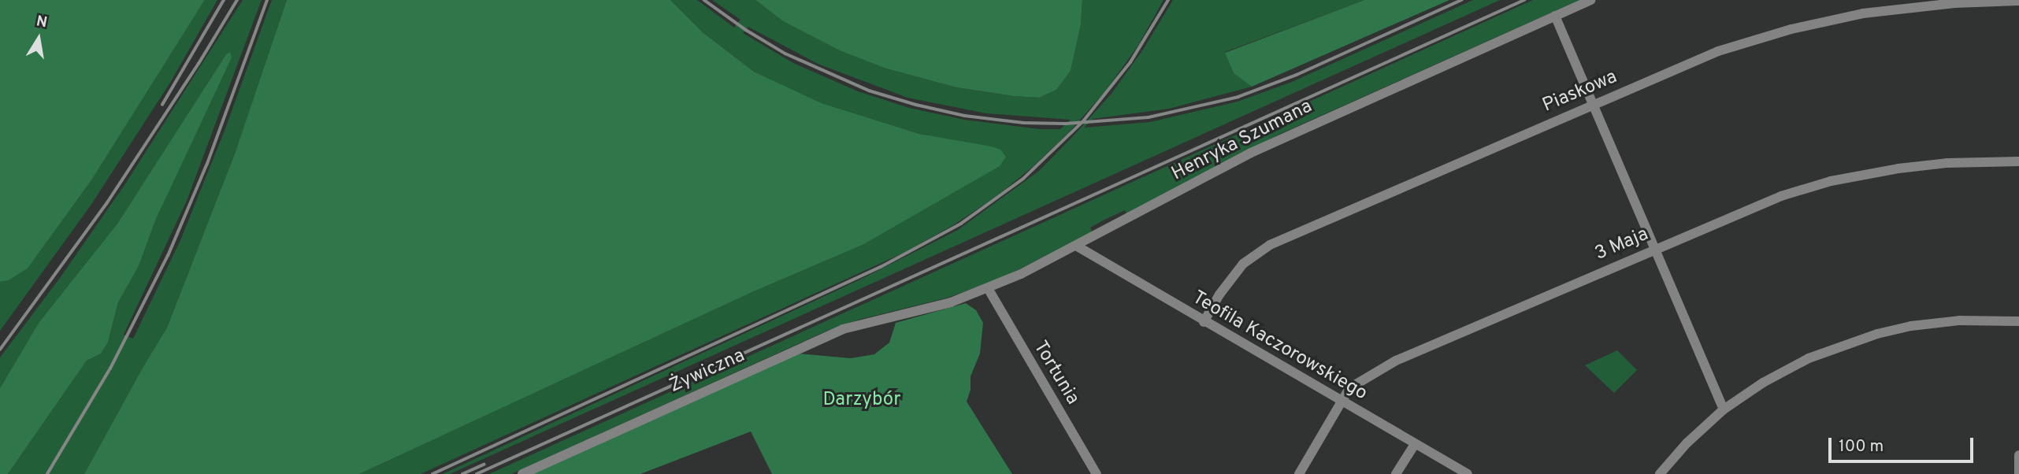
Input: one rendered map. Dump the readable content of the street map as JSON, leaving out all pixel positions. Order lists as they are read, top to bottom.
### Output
{
  "streets": {
    "street": [
      "Piaskowa",
      "Henryka Szumana",
      "3 Maja",
      "Teofila Kaczorowskiego",
      "Żywiczna",
      "Tortunia"
    ]
  },
  "crossings": [
    ["Piaskowa", "Teofila Kaczorowskiego"],
    ["Henryka Szumana", "Teofila Kaczorowskiego"],
    ["Henryka Szumana", "Żywiczna"],
    ["Henryka Szumana", "Tortunia"],
    ["3 Maja", "Teofila Kaczorowskiego"]
  ],
  "parks": ["Darzybór"],
  "scale_bar": "100 m",
  "north": "top"
}
